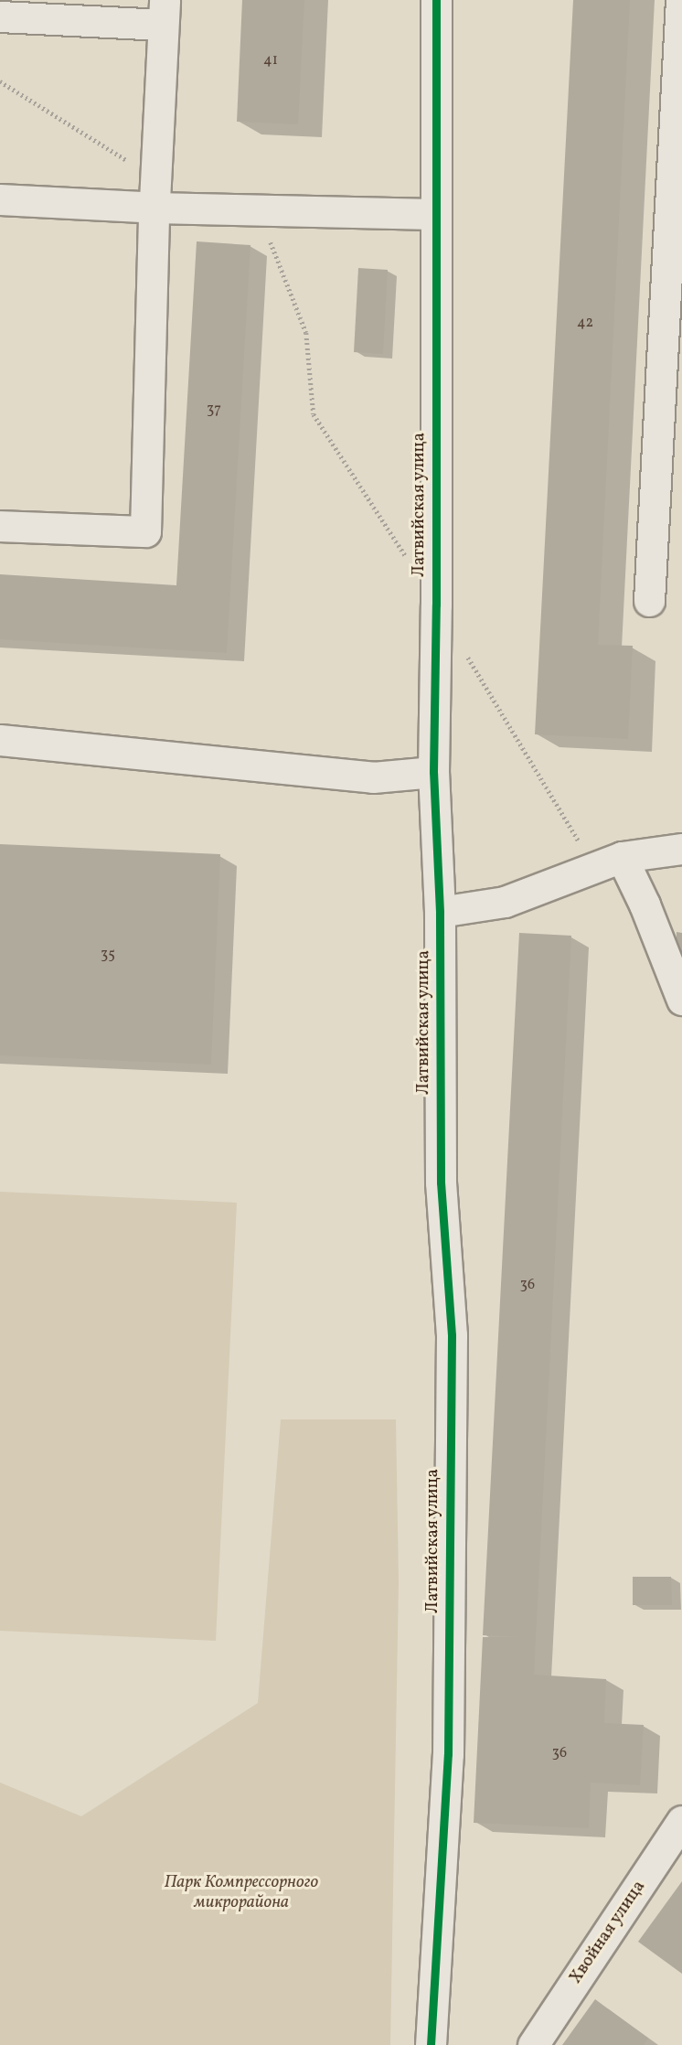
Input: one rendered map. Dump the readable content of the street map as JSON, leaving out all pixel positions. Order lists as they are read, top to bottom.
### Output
{
  "streets": {
    "street": ["Латвийская улица", "Хвойная улица"]
  },
  "parks": ["Парк Компрессорного микрорайона"],
  "house_numbers": [
    "41",
    "42",
    "37",
    "35",
    "36",
    "36"
  ]
}
